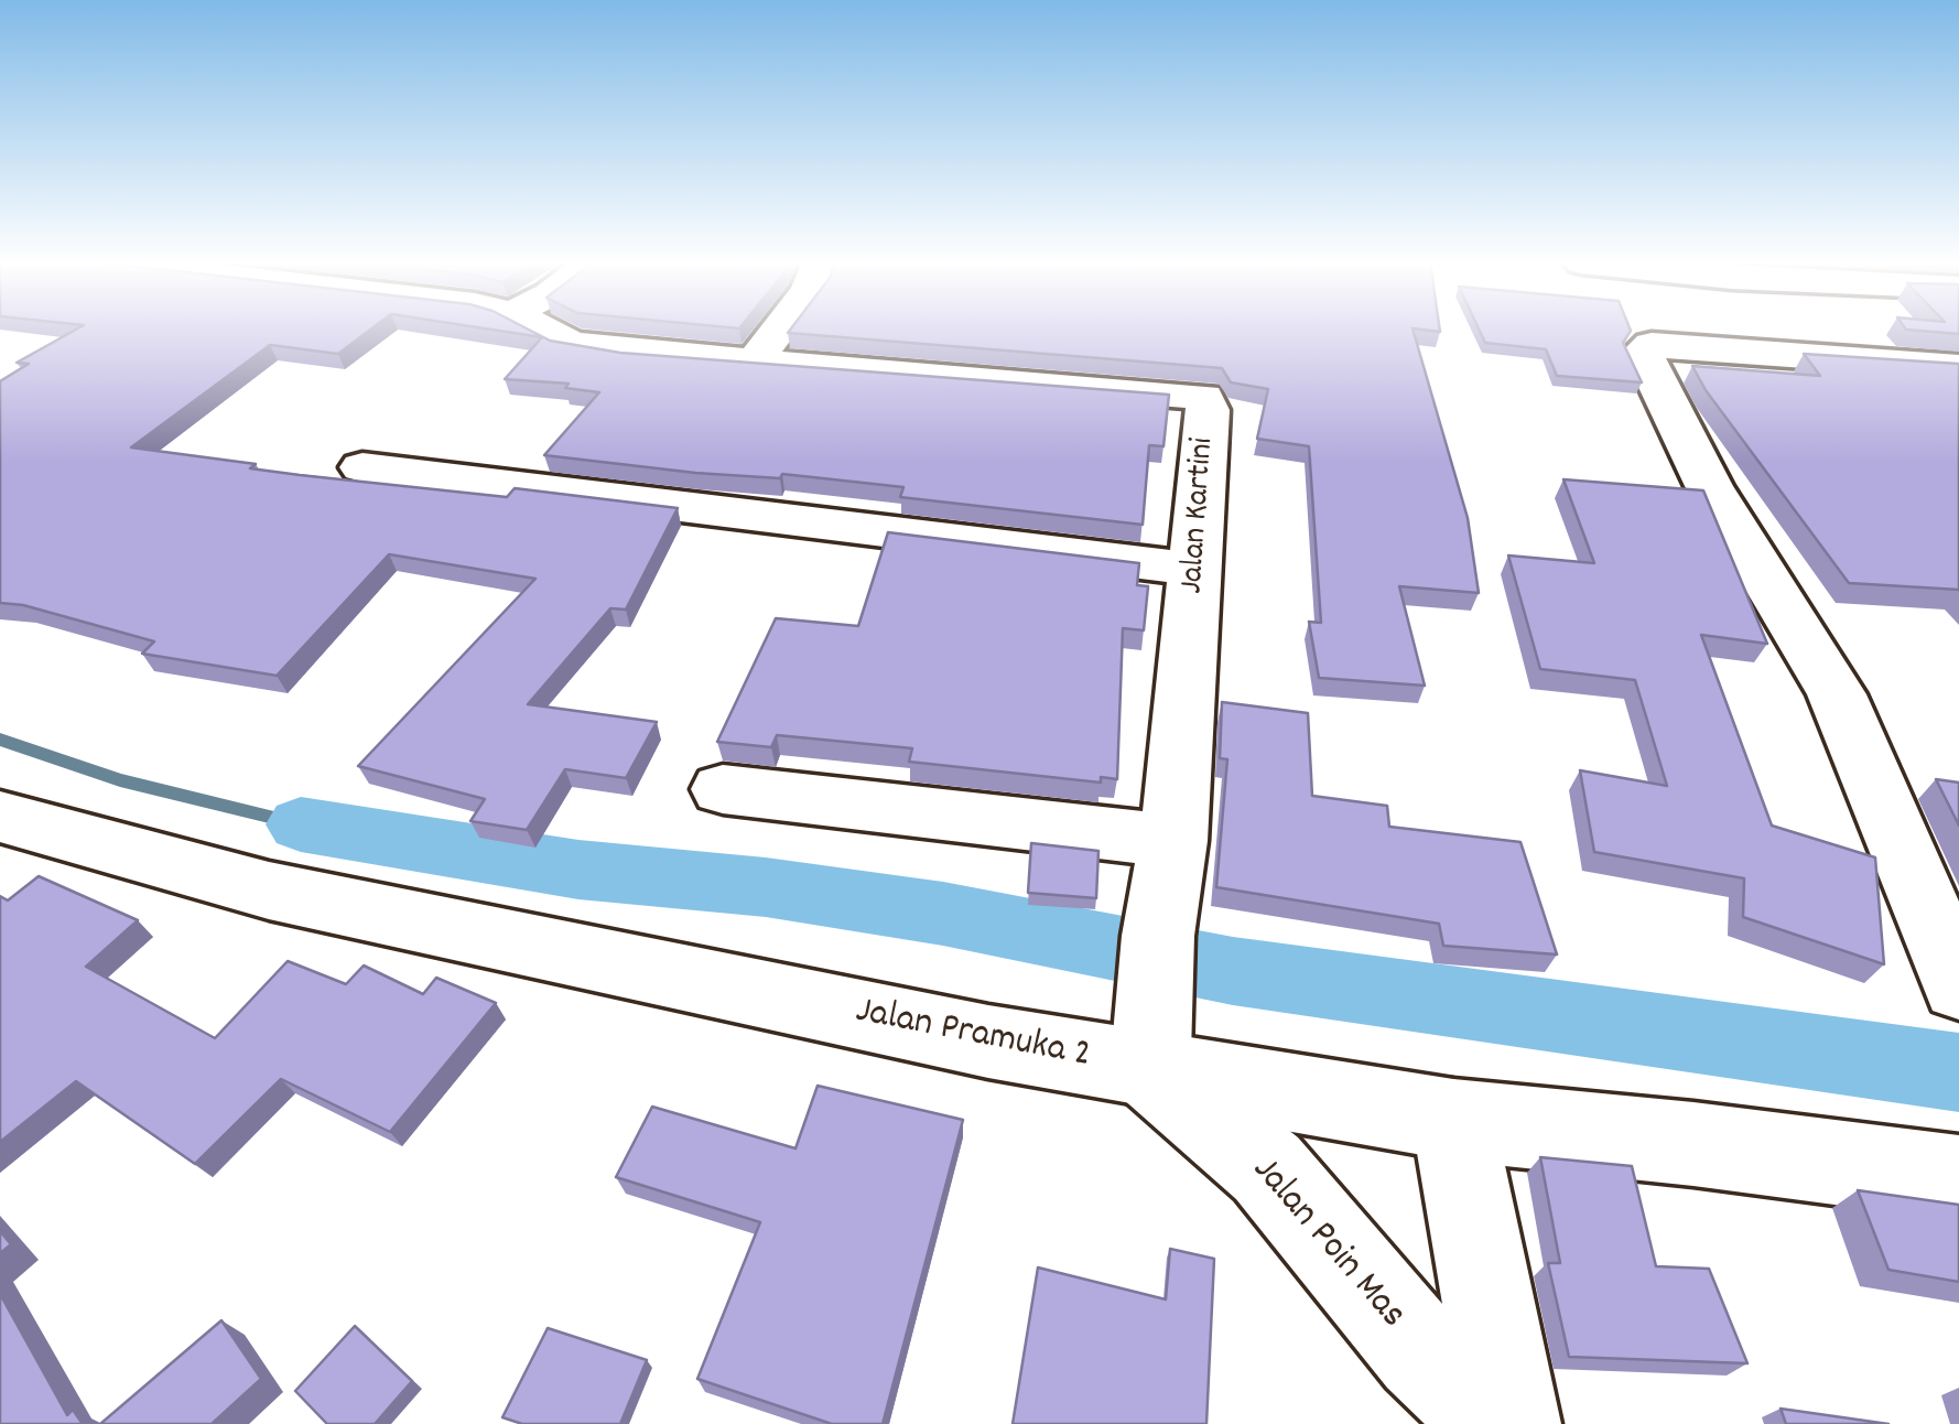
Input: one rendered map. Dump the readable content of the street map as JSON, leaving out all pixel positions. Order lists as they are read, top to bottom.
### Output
{
  "streets": {
    "street": ["Jalan Kartini", "Jalan Pramuka 2", "Jalan Poin Mas"]
  },
  "crossings": [
    ["Jalan Kartini", "Jalan Pramuka 2"],
    ["Jalan Kartini", "Jalan Poin Mas"],
    ["Jalan Pramuka 2", "Jalan Poin Mas"]
  ]
}
